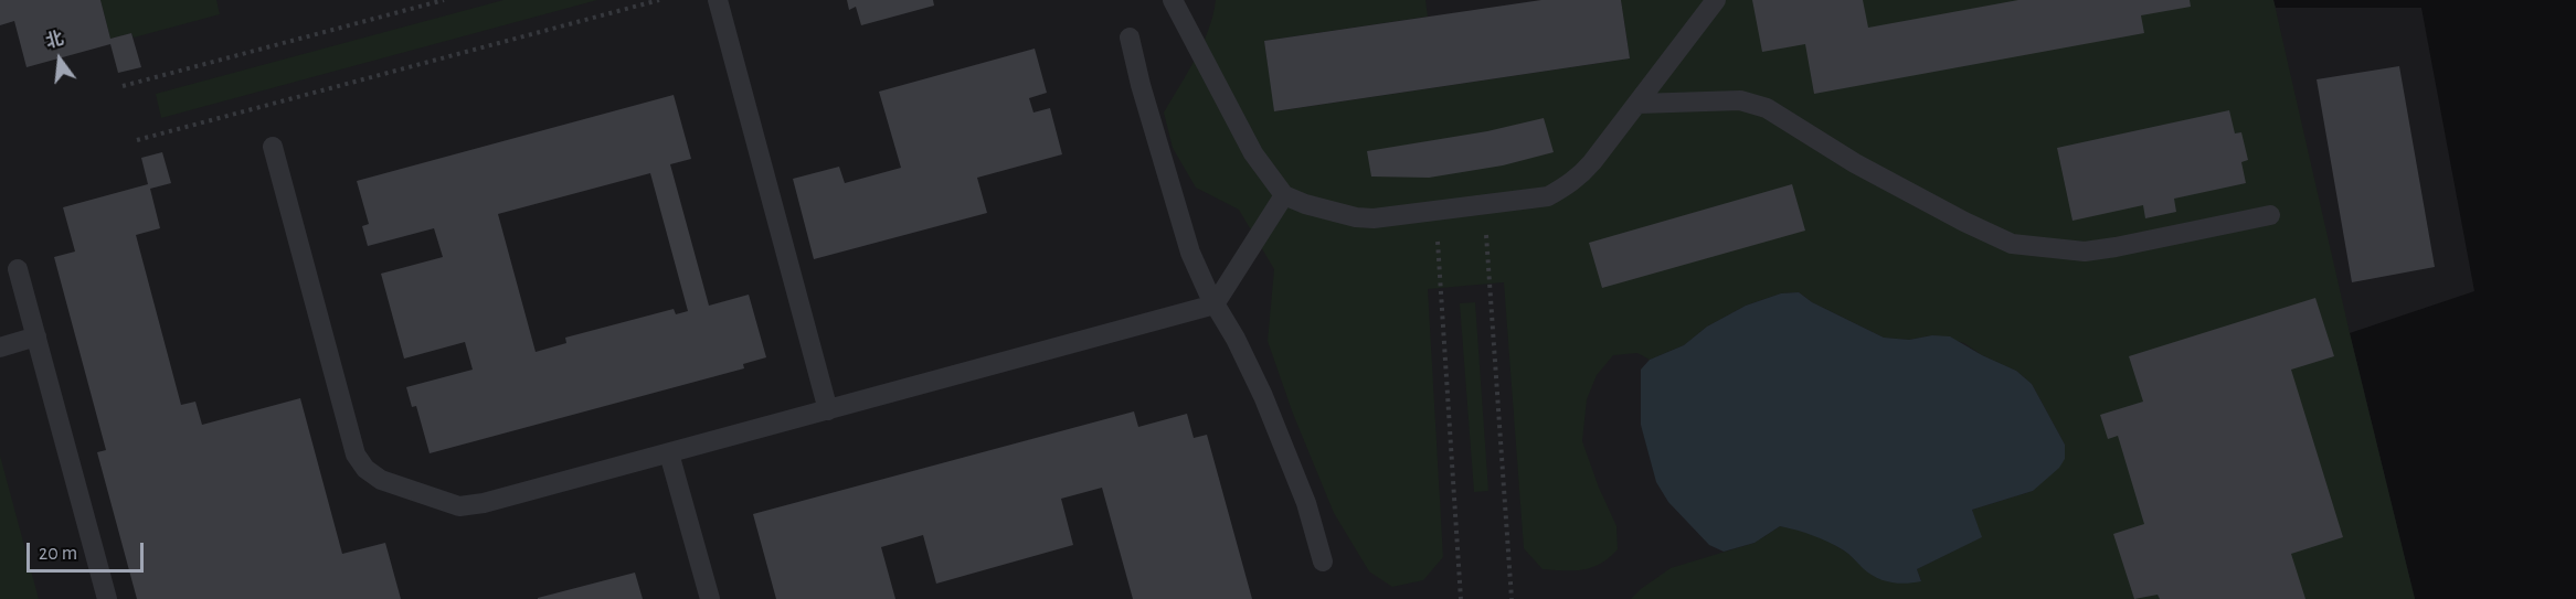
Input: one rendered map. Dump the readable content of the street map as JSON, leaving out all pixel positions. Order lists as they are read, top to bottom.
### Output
{
  "scale_bar": "20 m",
  "north": "top"
}
